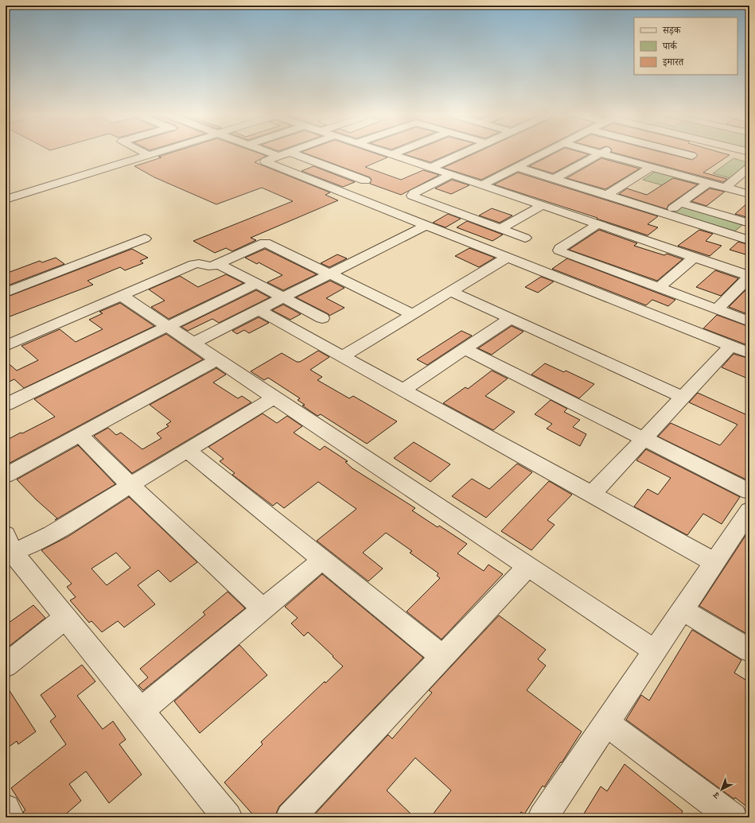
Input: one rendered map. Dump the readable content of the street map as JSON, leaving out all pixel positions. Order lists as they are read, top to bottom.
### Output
{
  "legend": ["सड़क", "पार्क", "इमारत"],
  "north": "bottom left"
}
